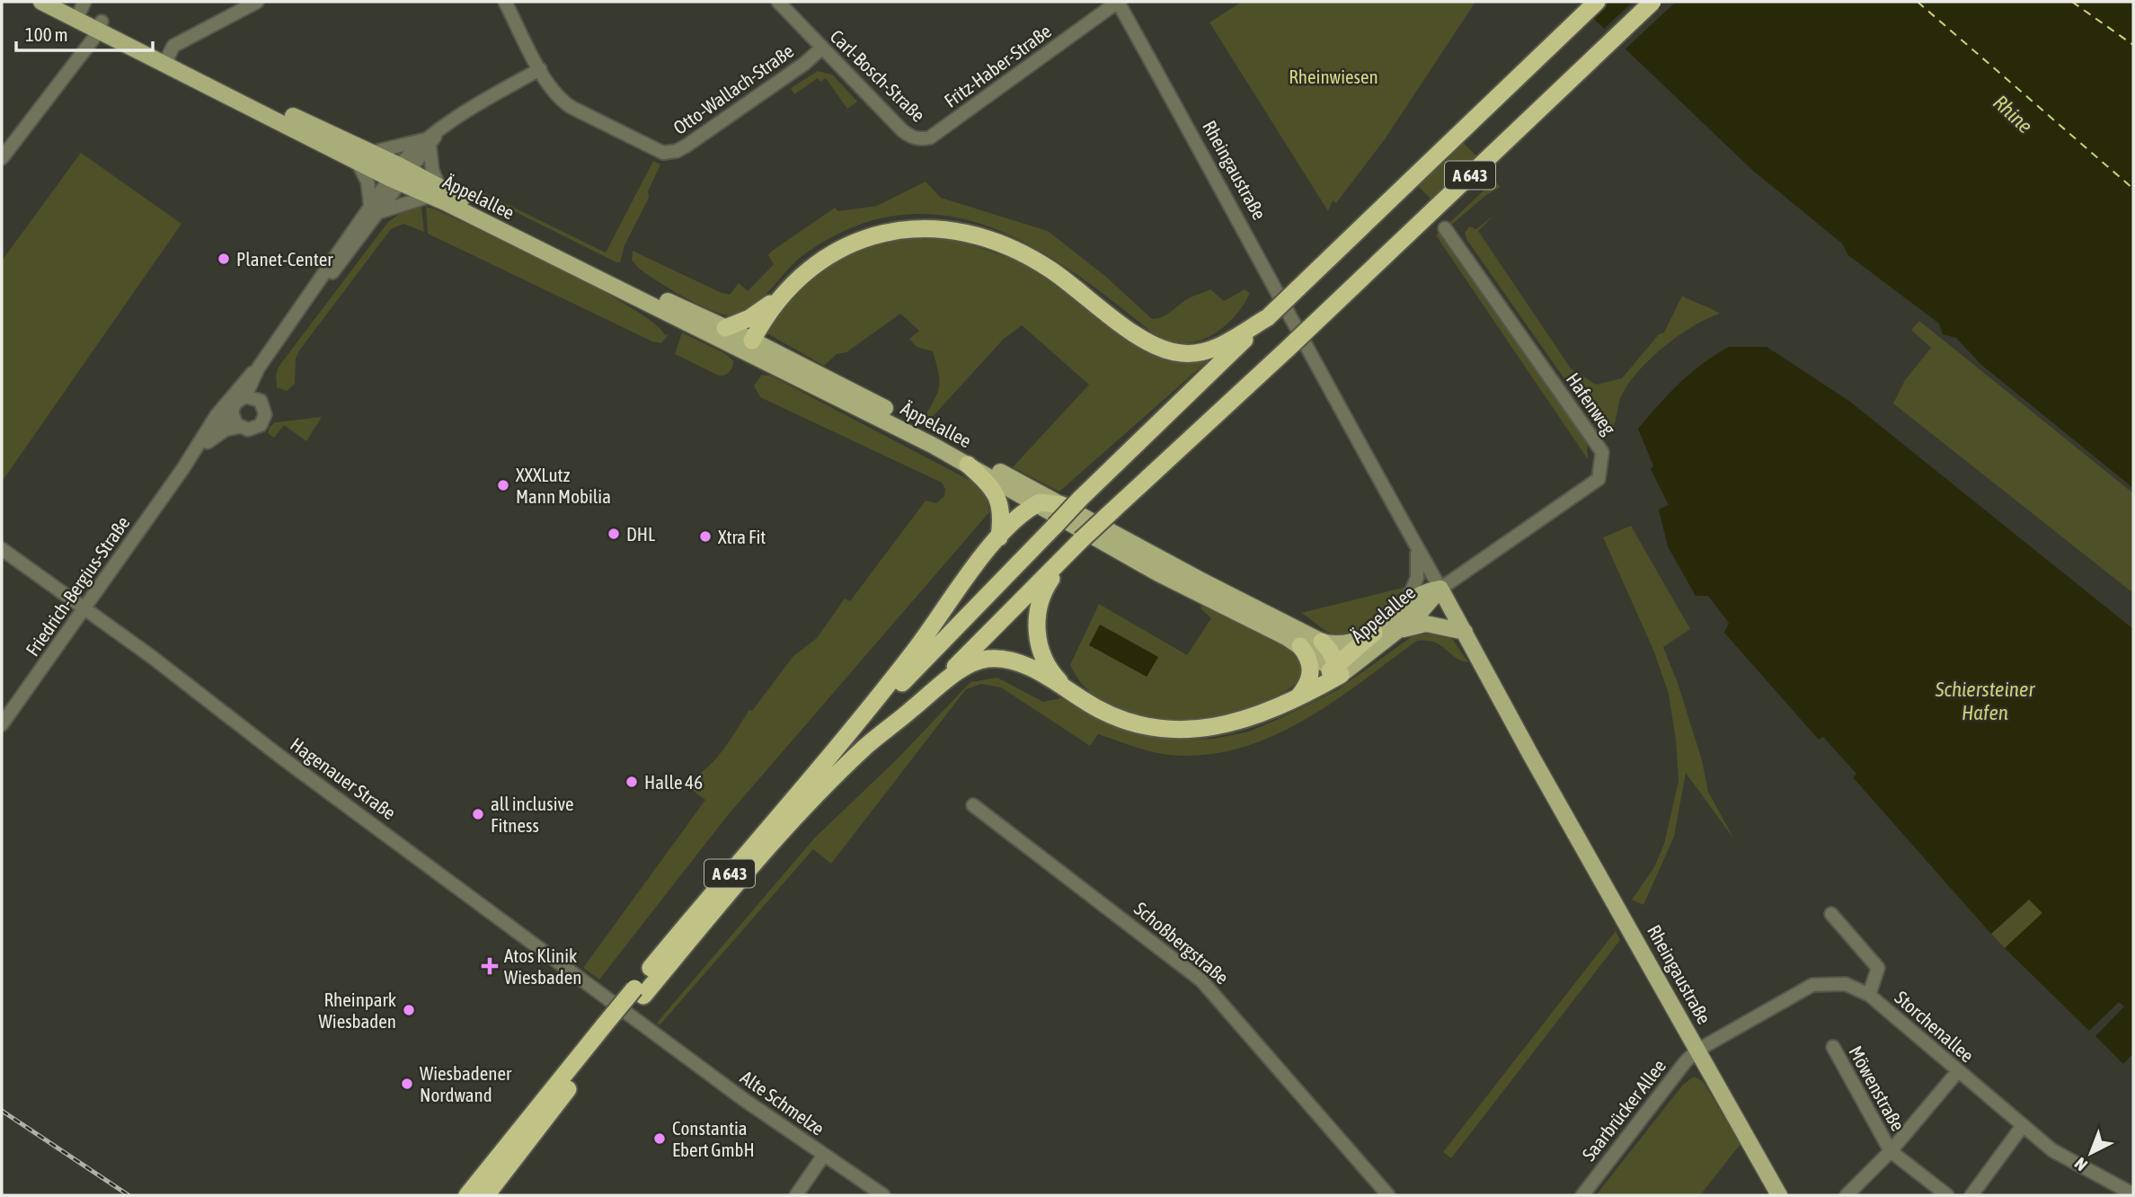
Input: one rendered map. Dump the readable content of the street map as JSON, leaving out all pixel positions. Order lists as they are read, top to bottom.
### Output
{
  "streets": {
    "highway": ["A 643"],
    "main road": ["Rheingaustraße", "Äppelallee"],
    "street": [
      "Fritz-Haber-Straße",
      "Carl-Bosch-Straße",
      "Otto-Wallach-Straße",
      "Hafenweg",
      "Friedrich-Bergius-Straße",
      "Hagenauer Straße",
      "Schoßbergstraße",
      "Storchenallee",
      "Möwenstraße",
      "Alte Schmelze",
      "Saarbrücker Allee"
    ]
  },
  "crossings": [
    ["Fritz-Haber-Straße", "Carl-Bosch-Straße"],
    ["Fritz-Haber-Straße", "Rheingaustraße"],
    ["Carl-Bosch-Straße", "Otto-Wallach-Straße"],
    ["Otto-Wallach-Straße", "Friedrich-Bergius-Straße"],
    ["Rheingaustraße", "Äppelallee"],
    ["Rheingaustraße", "Hafenweg"],
    ["Rheingaustraße", "Storchenallee"],
    ["Rheingaustraße", "Saarbrücker Allee"],
    ["Äppelallee", "Hafenweg"],
    ["Äppelallee", "Friedrich-Bergius-Straße"],
    ["Friedrich-Bergius-Straße", "Hagenauer Straße"],
    ["Hagenauer Straße", "Alte Schmelze"],
    ["Storchenallee", "Saarbrücker Allee"]
  ],
  "water": ["Rhine", "Schiersteiner Hafen"],
  "parks": ["Rheinwiesen"],
  "places": {
    "other": [
      "Planet-Center",
      "XXXLutz Mann Mobilia",
      "DHL",
      "Xtra Fit",
      "Halle 46",
      "all inclusive Fitness",
      "Rheinpark Wiesbaden",
      "Wiesbadener Nordwand",
      "Constantia Ebert GmbH"
    ],
    "health": ["Atos Klinik Wiesbaden"]
  },
  "scale_bar": "100 m",
  "north": "bottom left"
}
